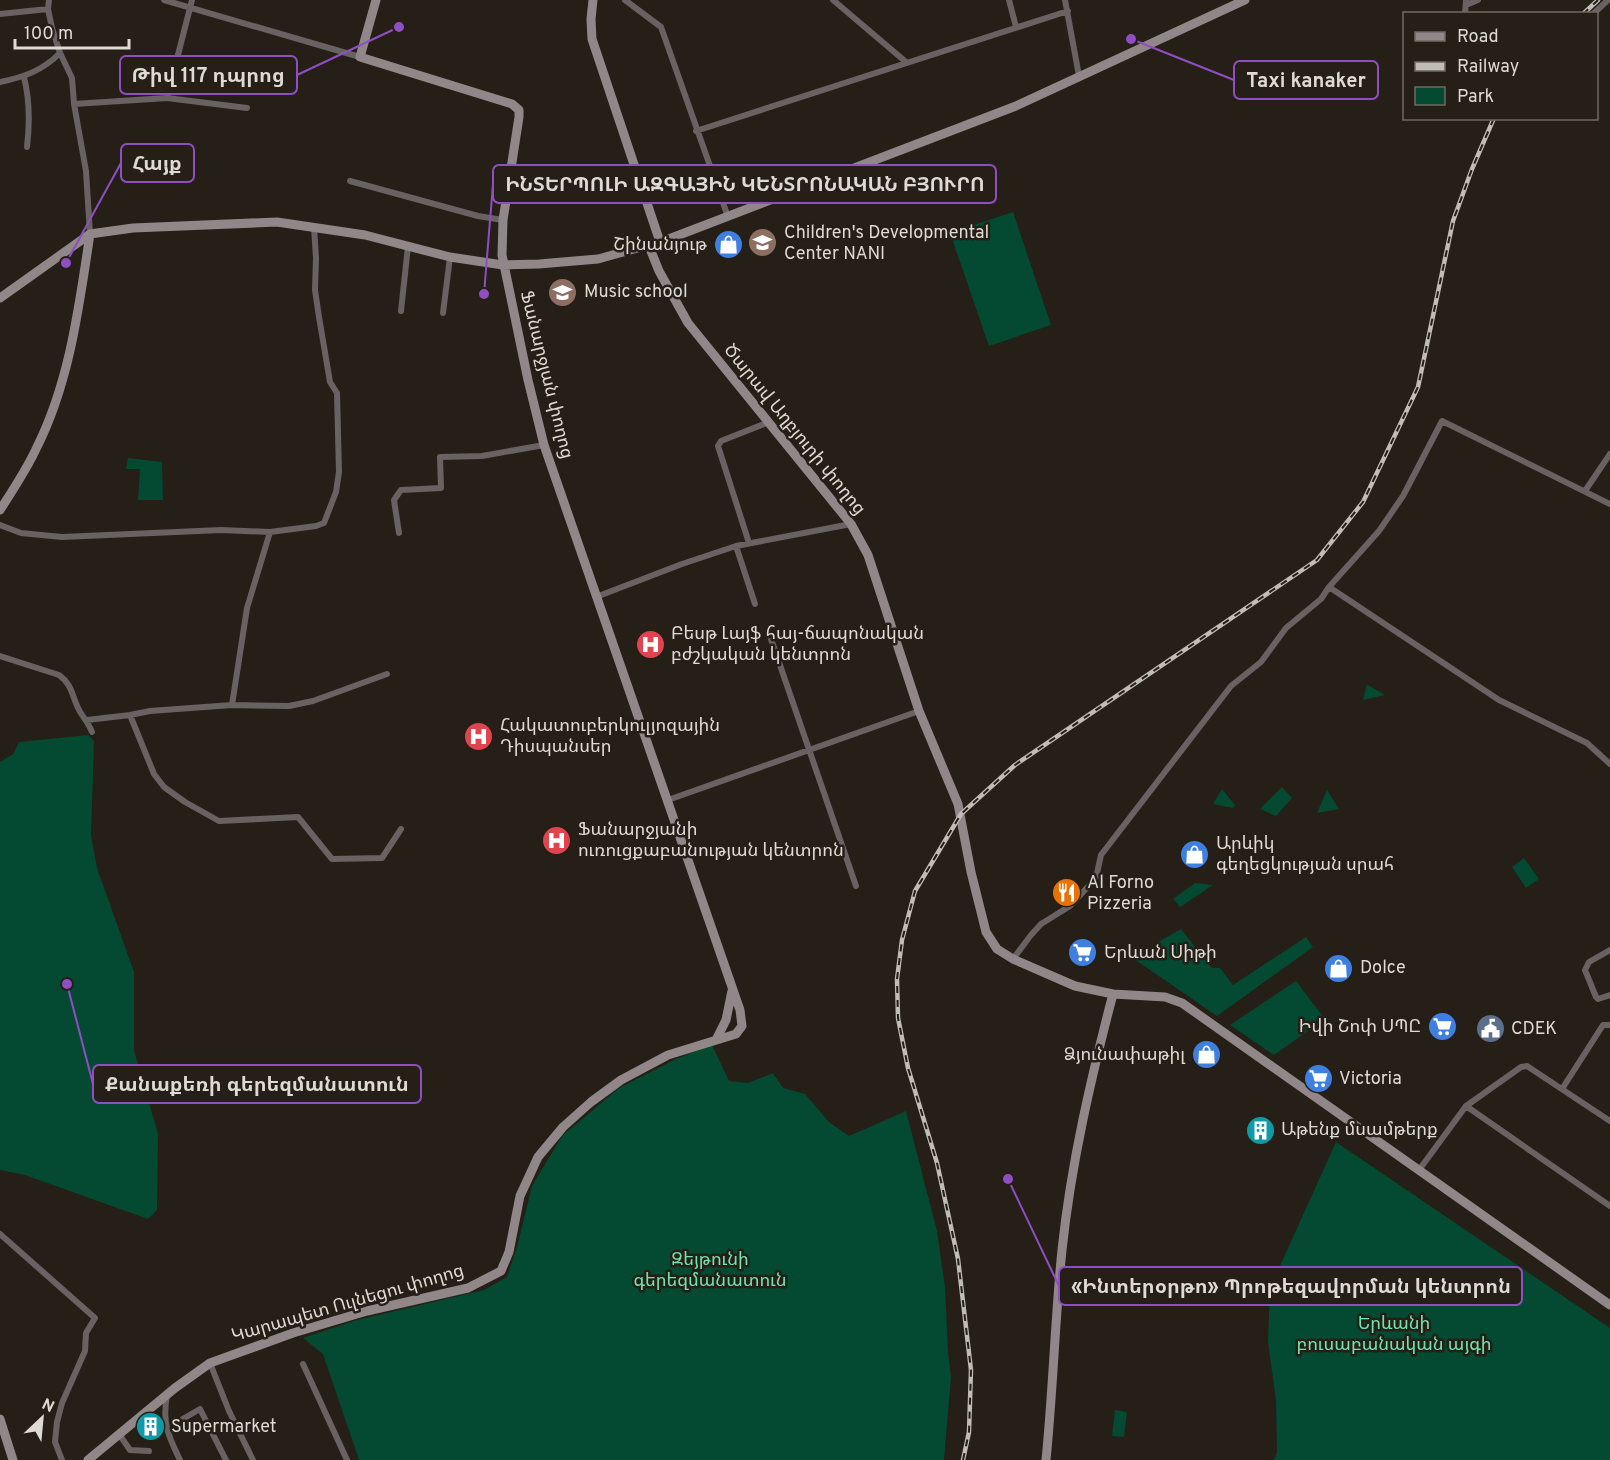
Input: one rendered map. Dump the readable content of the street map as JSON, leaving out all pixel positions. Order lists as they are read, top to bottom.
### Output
{
  "streets": {
    "street": ["Ֆանարջյան փողոց", "Ծարավ Աղբյուրի փողոց", "Կարապետ Ուլնեցու փողոց"]
  },
  "crossings": [
    ["Ֆանարջյան փողոց", "Կարապետ Ուլնեցու փողոց"]
  ],
  "parks": ["Զեյթունի գերեզմանատուն", "Երևանի բուսաբանական այգի"],
  "places": {
    "other": [
      "Թիվ 117 դպրոց",
      "Taxi kanaker",
      "Հայք",
      "ԻՆՏԵՐՊՈԼԻ ԱԶԳԱՅԻՆ ԿԵՆՏՐՈՆԱԿԱՆ ԲՅՈՒՐՈ",
      "Քանաքեռի գերեզմանատուն",
      "«Ինտերօրթո» Պրոթեզավորման կենտրոն"
    ],
    "school or university": ["Children's Developmental Center NANI", "Music school"],
    "shop": [
      "Շինանյութ",
      "Արևիկ գեղեցկության սրահ",
      "Dolce",
      "Ձյունափաթիլ"
    ],
    "hospital": ["Բեսթ Լայֆ հայ-ճապոնական բժշկական կենտրոն", "Հակատուբերկուլյոզային Դիսպանսեր", "Ֆանարջյանի ուռուցքաբանության կենտրոն"],
    "restaurant": ["Al Forno Pizzeria"],
    "supermarket": ["Երևան Սիթի", "Իվի Շոփ ՍՊԸ", "Victoria"],
    "public building": ["CDEK"],
    "building": ["Աթենք մսամթերք", "Supermarket"]
  },
  "legend": ["Road", "Railway", "Park"],
  "scale_bar": "100 m",
  "north": "top right"
}
